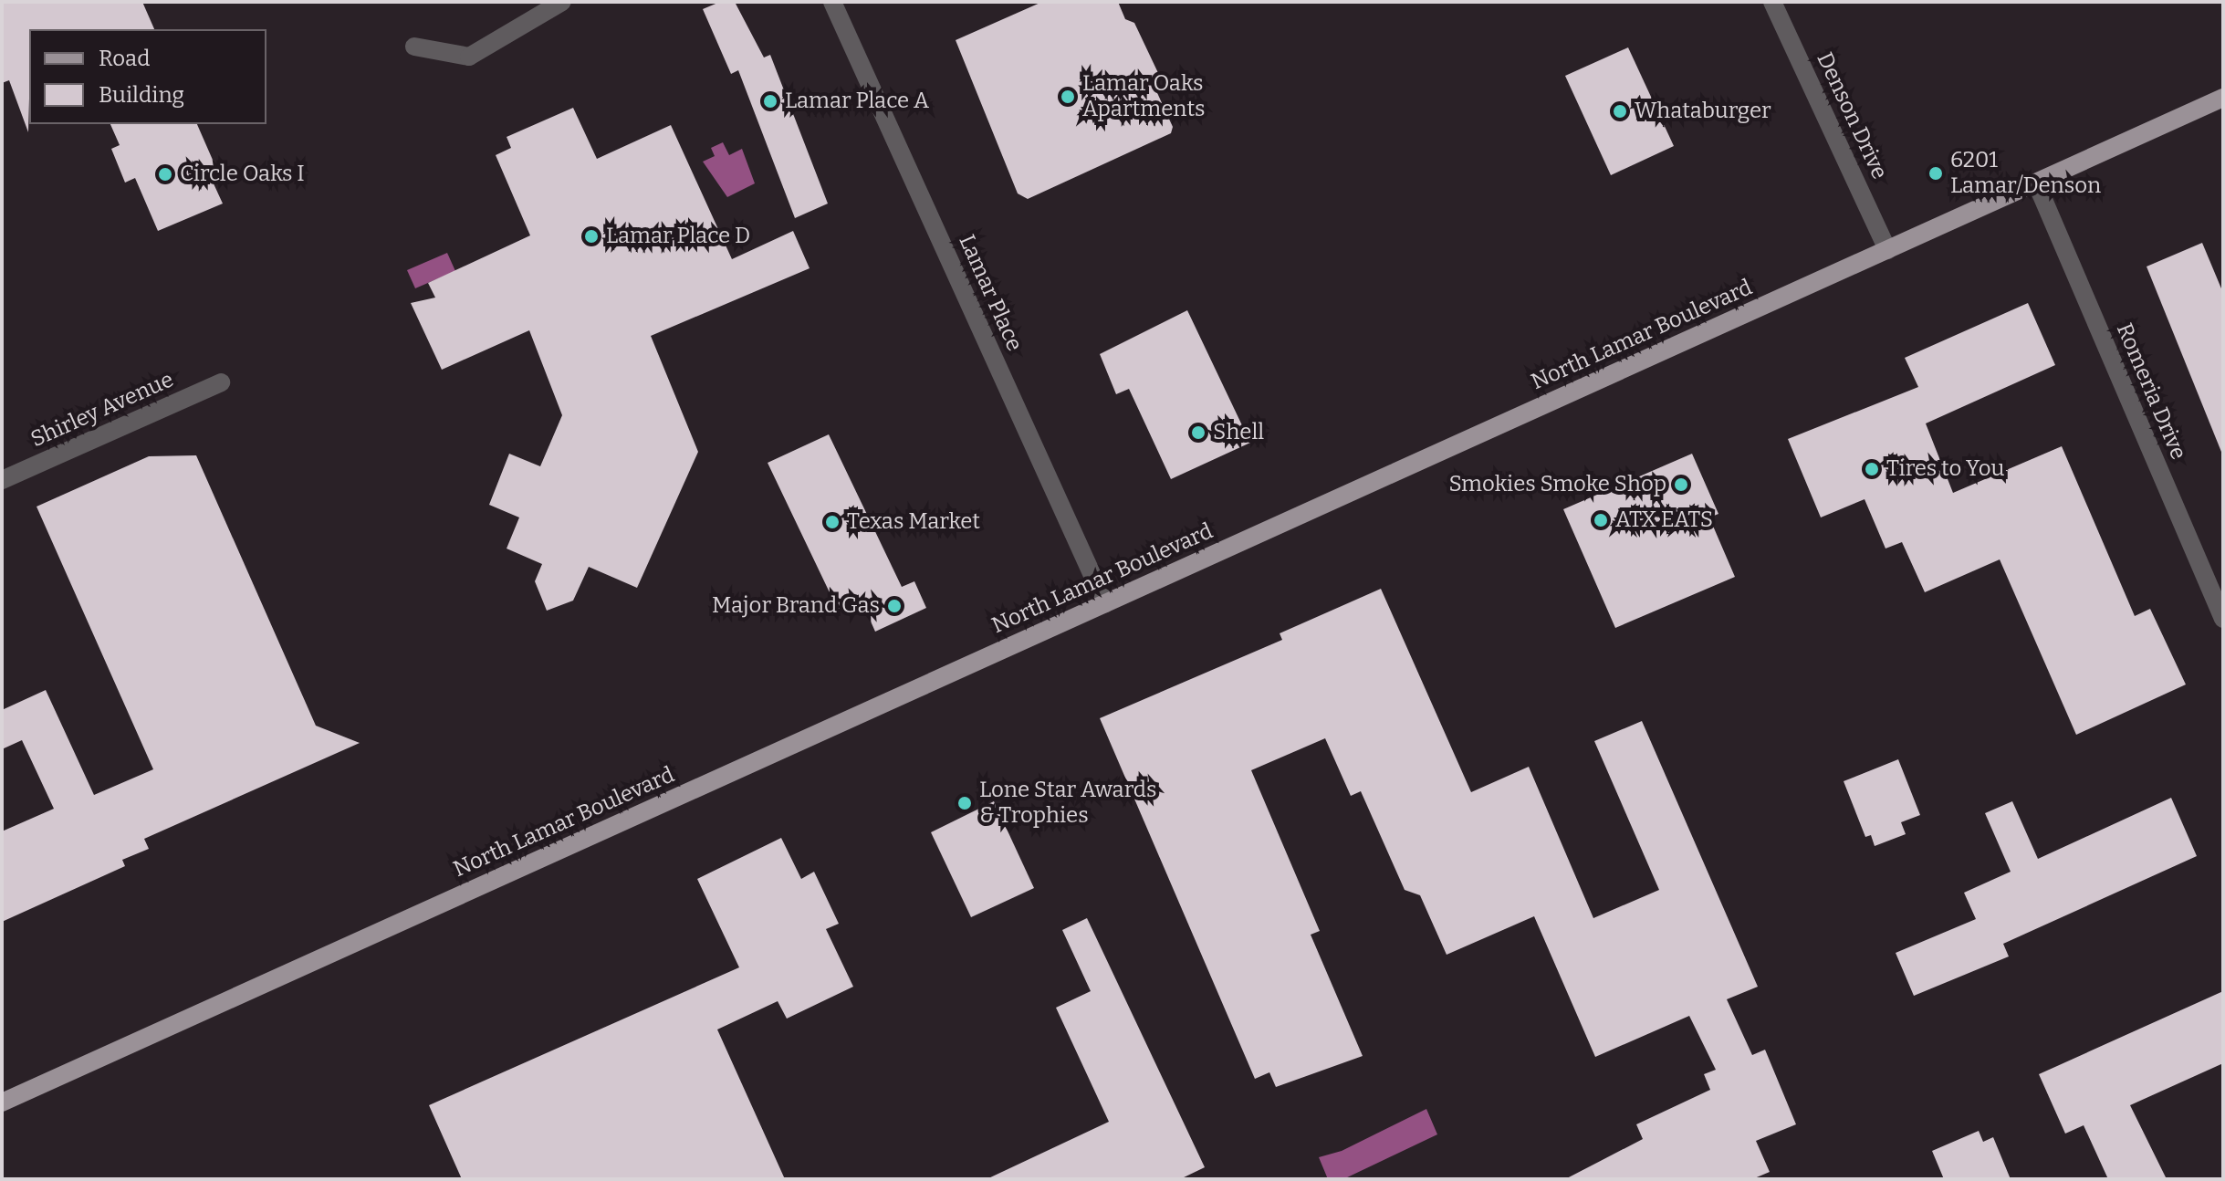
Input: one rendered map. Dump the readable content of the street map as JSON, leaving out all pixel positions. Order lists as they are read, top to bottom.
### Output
{
  "streets": {
    "main road": ["North Lamar Boulevard"],
    "street": [
      "Denson Drive",
      "Lamar Place",
      "Romeria Drive",
      "Shirley Avenue"
    ]
  },
  "crossings": [
    ["Denson Drive", "North Lamar Boulevard"],
    ["Lamar Place", "North Lamar Boulevard"],
    ["North Lamar Boulevard", "Romeria Drive"]
  ],
  "places": [
    "Lamar Oaks Apartments",
    "Lamar Place A",
    "Whataburger",
    "6201 Lamar/Denson",
    "Circle Oaks I",
    "Lamar Place D",
    "Shell",
    "Tires to You",
    "Smokies Smoke Shop",
    "ATX EATS",
    "Texas Market",
    "Major Brand Gas",
    "Lone Star Awards & Trophies"
  ],
  "legend": ["Road", "Building"]
}
